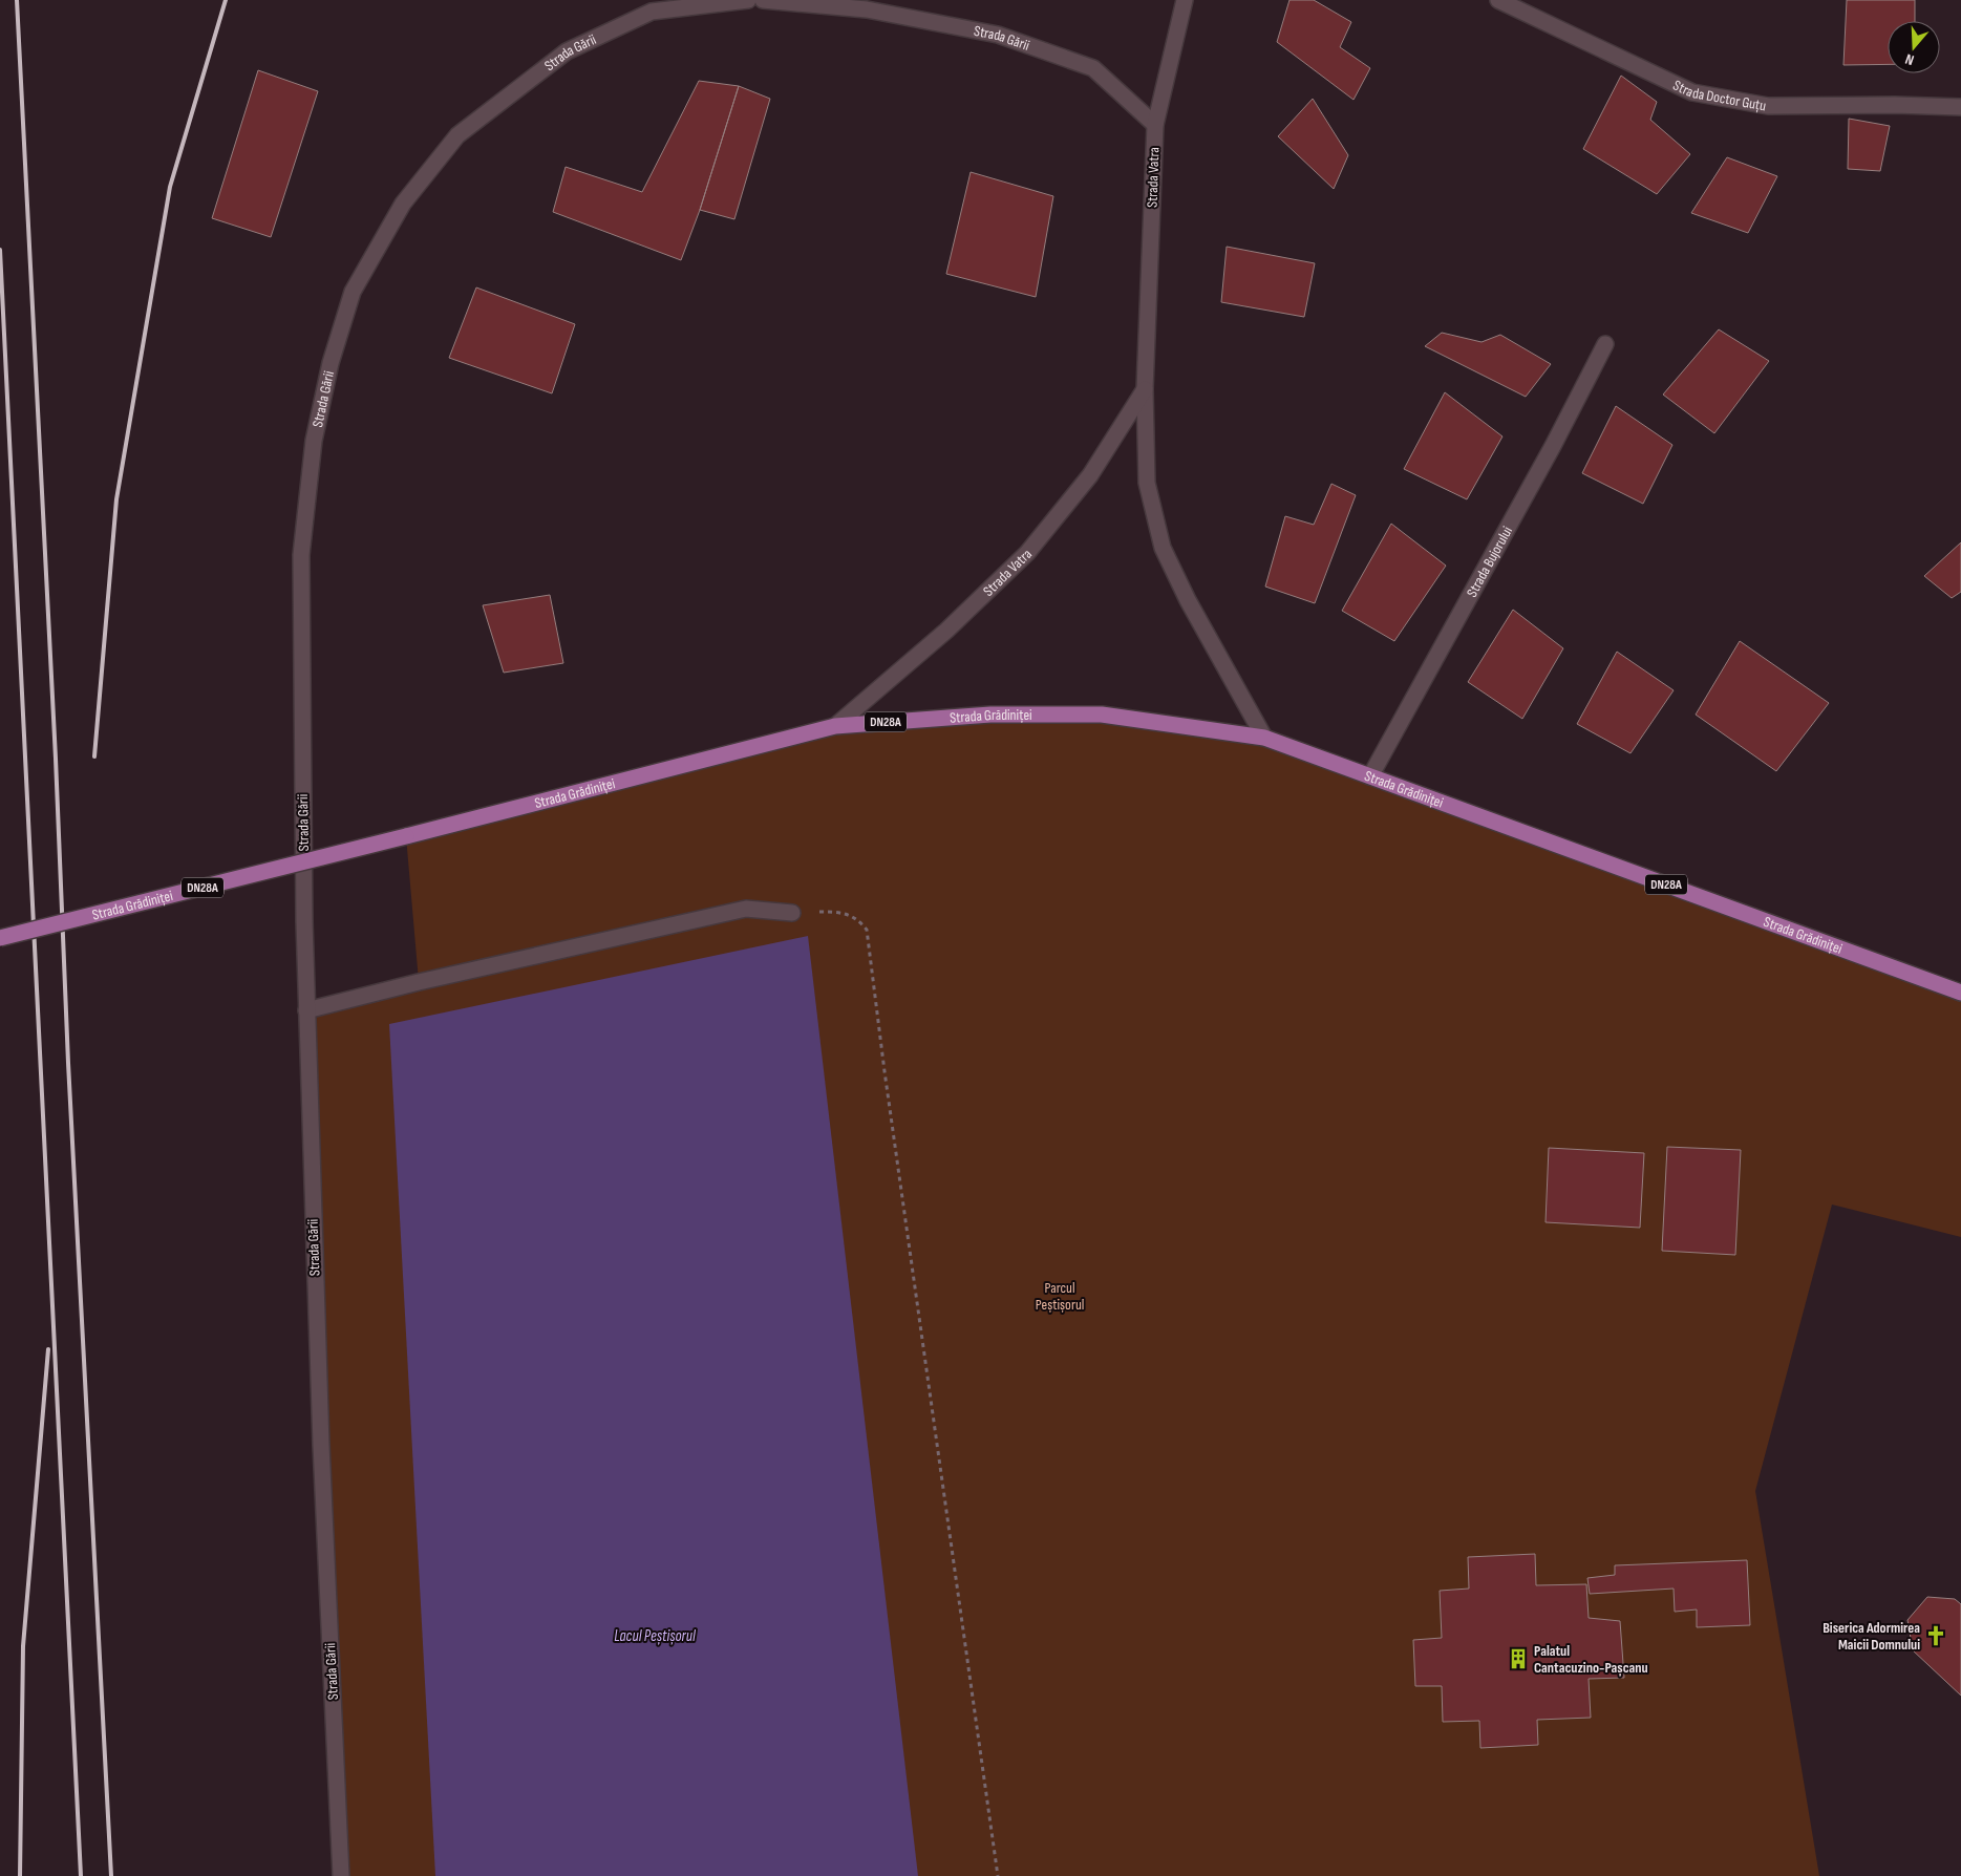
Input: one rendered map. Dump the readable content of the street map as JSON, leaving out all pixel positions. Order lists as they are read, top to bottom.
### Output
{
  "streets": {
    "main road": ["Strada Grădiniței", "DN28A"],
    "street": [
      "Strada Gării",
      "Strada Doctor Guțu",
      "Strada Vatra",
      "Strada Bujorului"
    ]
  },
  "crossings": [
    ["Strada Gării", "Strada Vatra"],
    ["Strada Vatra", "Strada Grădiniței"],
    ["Strada Bujorului", "Strada Grădiniței"]
  ],
  "water": ["Lacul Peștișorul"],
  "parks": ["Parcul Peștișorul"],
  "places": {
    "church": ["Biserica Adormirea Maicii Domnului"],
    "building": ["Palatul Cantacuzino-Pașcanu"]
  },
  "north": "bottom"
}
